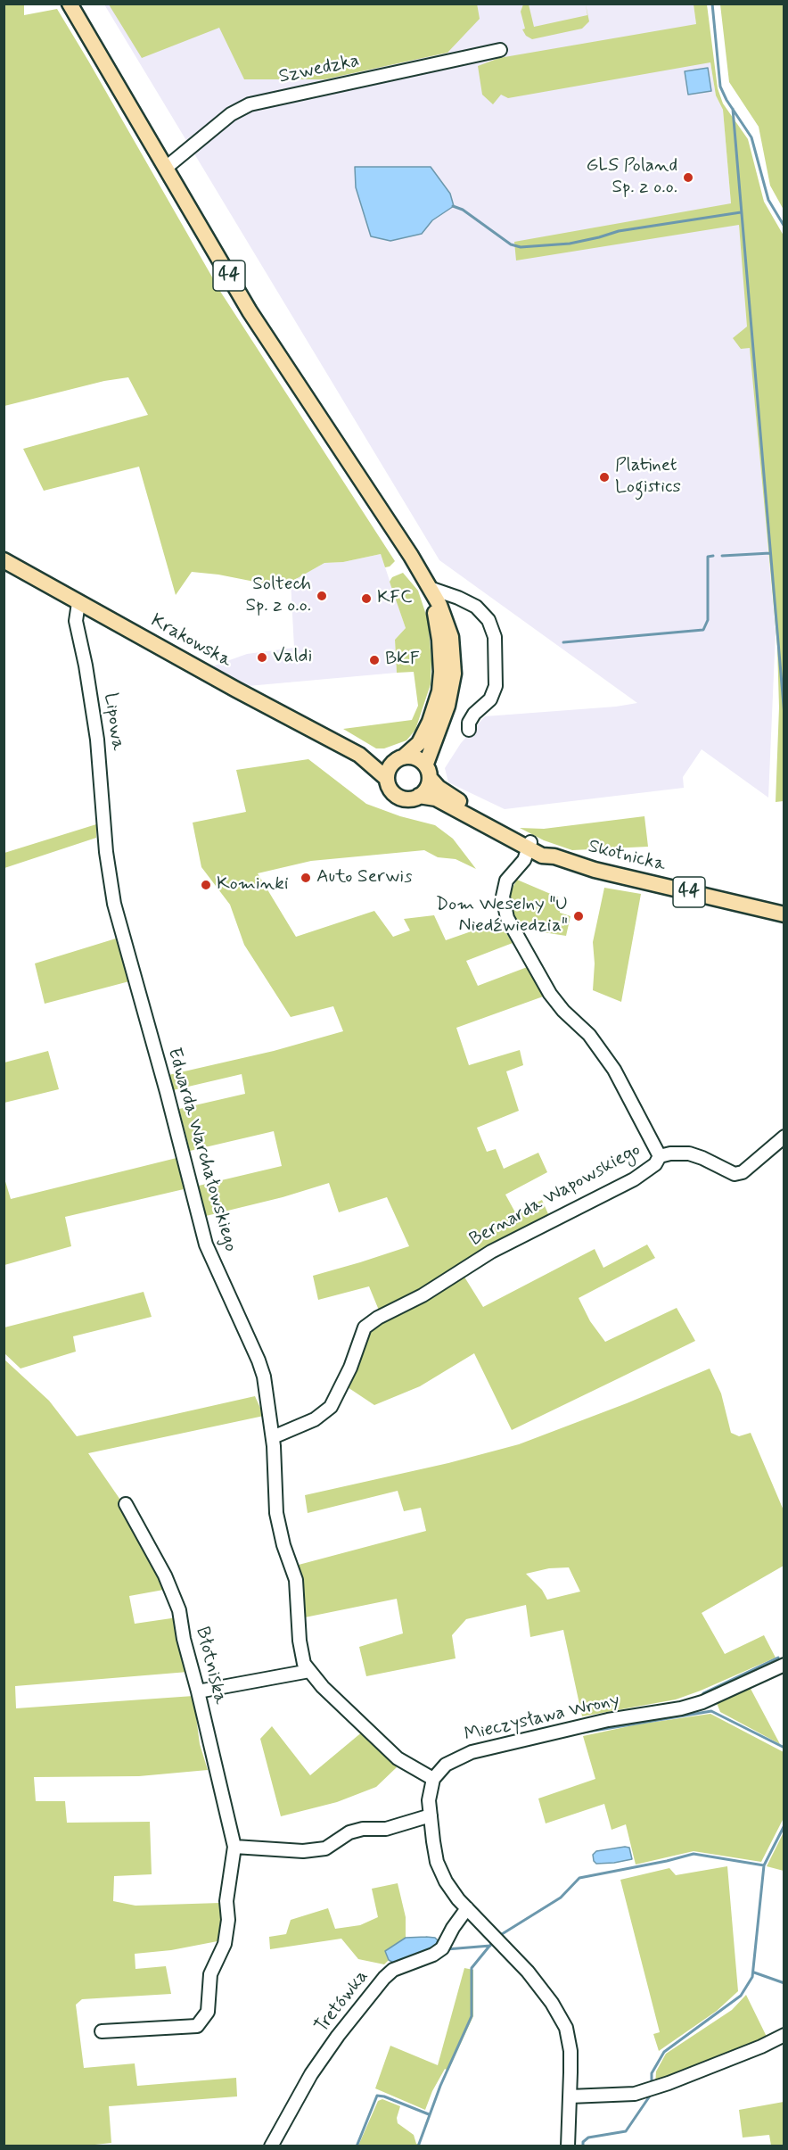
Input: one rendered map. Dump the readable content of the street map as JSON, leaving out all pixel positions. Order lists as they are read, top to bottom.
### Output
{
  "streets": {
    "main road": ["44", "Krakowska", "Skotnicka"],
    "street": [
      "Szwedzka",
      "Lipowa",
      "Edwarda Warchałowskiego",
      "Bernarda Wapowskiego",
      "Błotniska",
      "Mieczysława Wrony",
      "Tretówka"
    ]
  },
  "crossings": [
    ["Szwedzka", "44"],
    ["44", "Krakowska"],
    ["44", "Skotnicka"],
    ["Krakowska", "Lipowa"],
    ["Lipowa", "Edwarda Warchałowskiego"],
    ["Skotnicka", "Bernarda Wapowskiego"],
    ["Edwarda Warchałowskiego", "Bernarda Wapowskiego"],
    ["Edwarda Warchałowskiego", "Mieczysława Wrony"]
  ],
  "places": [
    "GLS Poland Sp. z o.o.",
    "Platinet Logistics",
    "Soltech Sp. z o.o.",
    "KFC",
    "Valdi",
    "BKF",
    "Auto Serwis",
    "Kominki",
    "Dom Weselny \"U Niedźwiedzia\""
  ]
}
